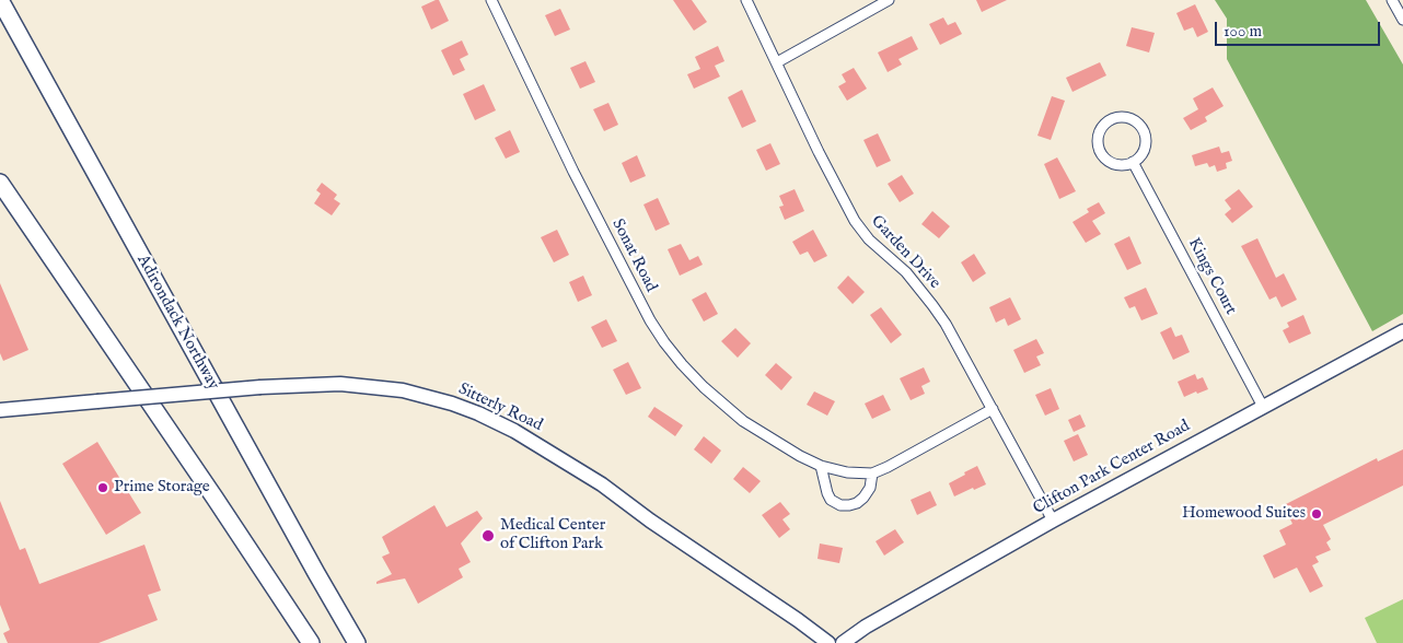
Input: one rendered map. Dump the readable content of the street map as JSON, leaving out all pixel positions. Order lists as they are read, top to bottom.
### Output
{
  "streets": {
    "highway": ["Adirondack Northway"],
    "street": [
      "Garden Drive",
      "Sonat Road",
      "Kings Court",
      "Sitterly Road",
      "Clifton Park Center Road"
    ]
  },
  "crossings": [
    ["Garden Drive", "Sonat Road"],
    ["Garden Drive", "Clifton Park Center Road"],
    ["Kings Court", "Clifton Park Center Road"]
  ],
  "places": ["Prime Storage", "Homewood Suites", "Medical Center of Clifton Park"],
  "scale_bar": "100 m"
}
